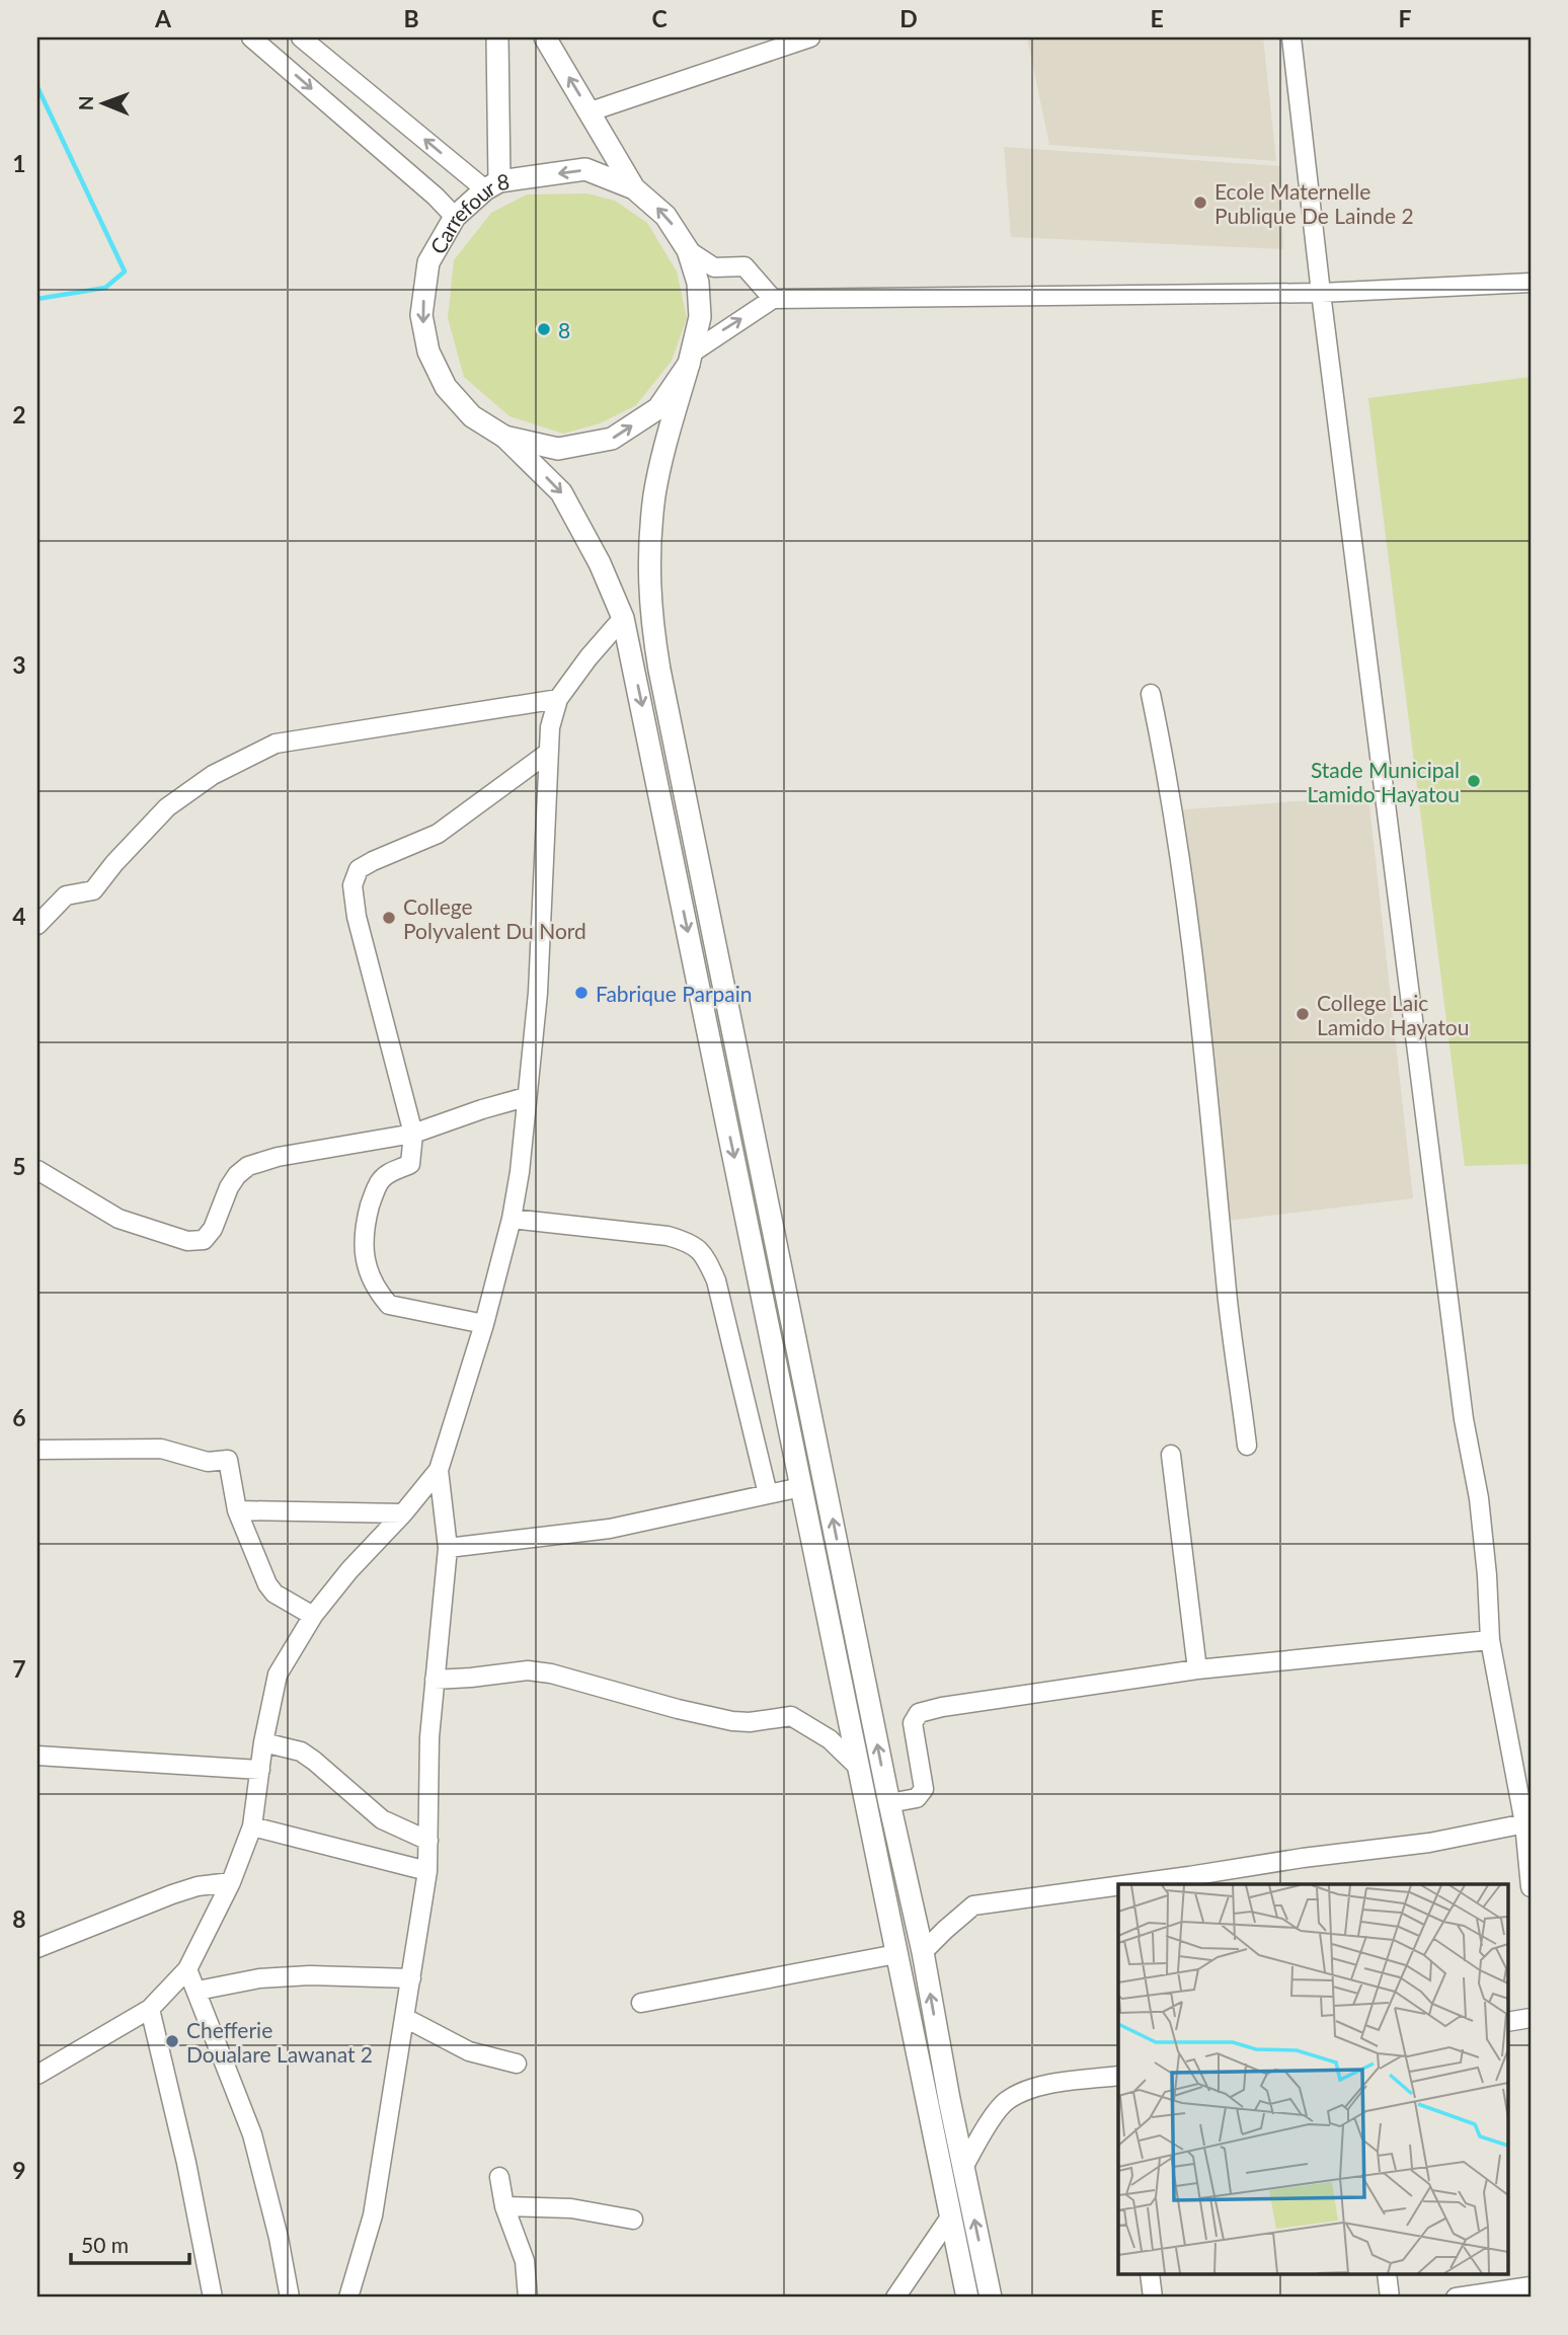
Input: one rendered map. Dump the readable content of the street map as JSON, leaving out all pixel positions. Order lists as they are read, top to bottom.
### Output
{
  "streets": {
    "main road": ["Carrefour 8"]
  },
  "places": [
    "Ecole Maternelle Publique De Lainde 2",
    "8",
    "Stade Municipal Lamido Hayatou",
    "College Polyvalent Du Nord",
    "Fabrique Parpain",
    "College Laic Lamido Hayatou",
    "Chefferie Doualare Lawanat 2"
  ],
  "scale_bar": "50 m",
  "north": "left",
  "grid": {
    "columns": [
      "A",
      "B",
      "C",
      "D",
      "E",
      "F"
    ],
    "rows": [
      "1",
      "2",
      "3",
      "4",
      "5",
      "6",
      "7",
      "8",
      "9"
    ]
  }
}
